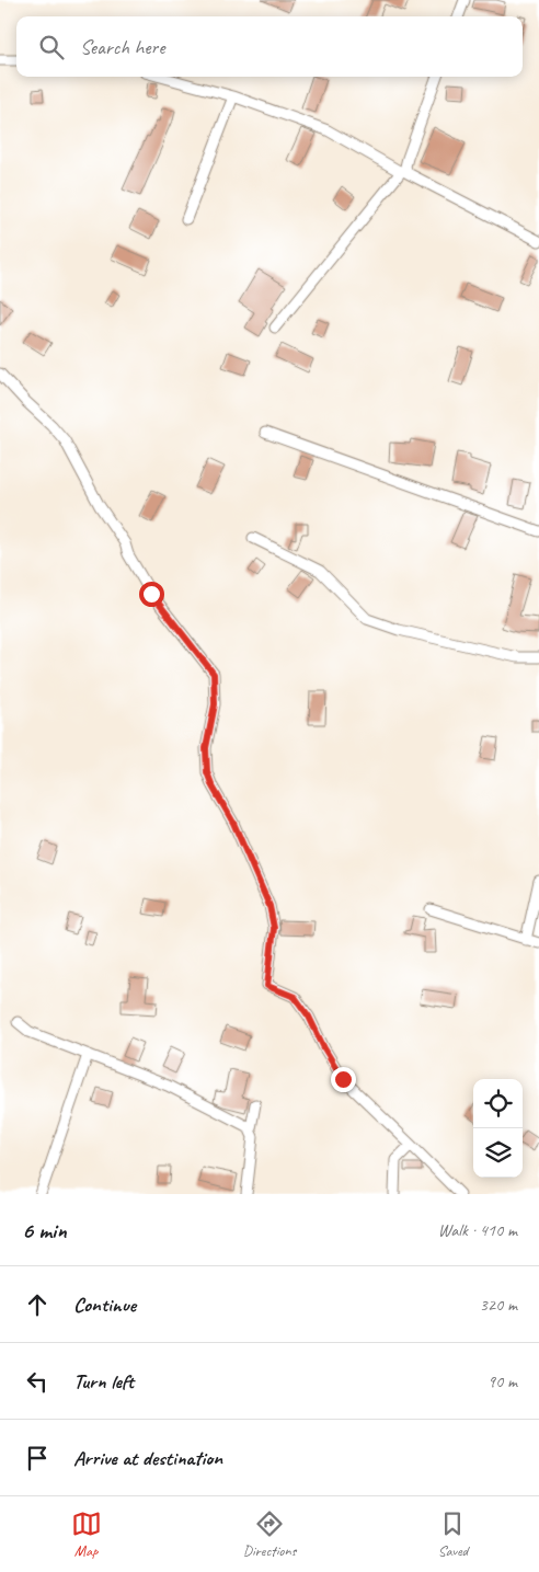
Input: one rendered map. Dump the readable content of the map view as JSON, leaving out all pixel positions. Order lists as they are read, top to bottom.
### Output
{
  "page": {
    "search": "Search here",
    "heading": ["6 min", "Walk · 410 m"],
    "list": [
      ["Continue", "320 m"],
      ["Turn left", "90 m"],
      "Arrive at destination"
    ],
    "nav": ["Map", "Directions", "Saved"]
  }
}
